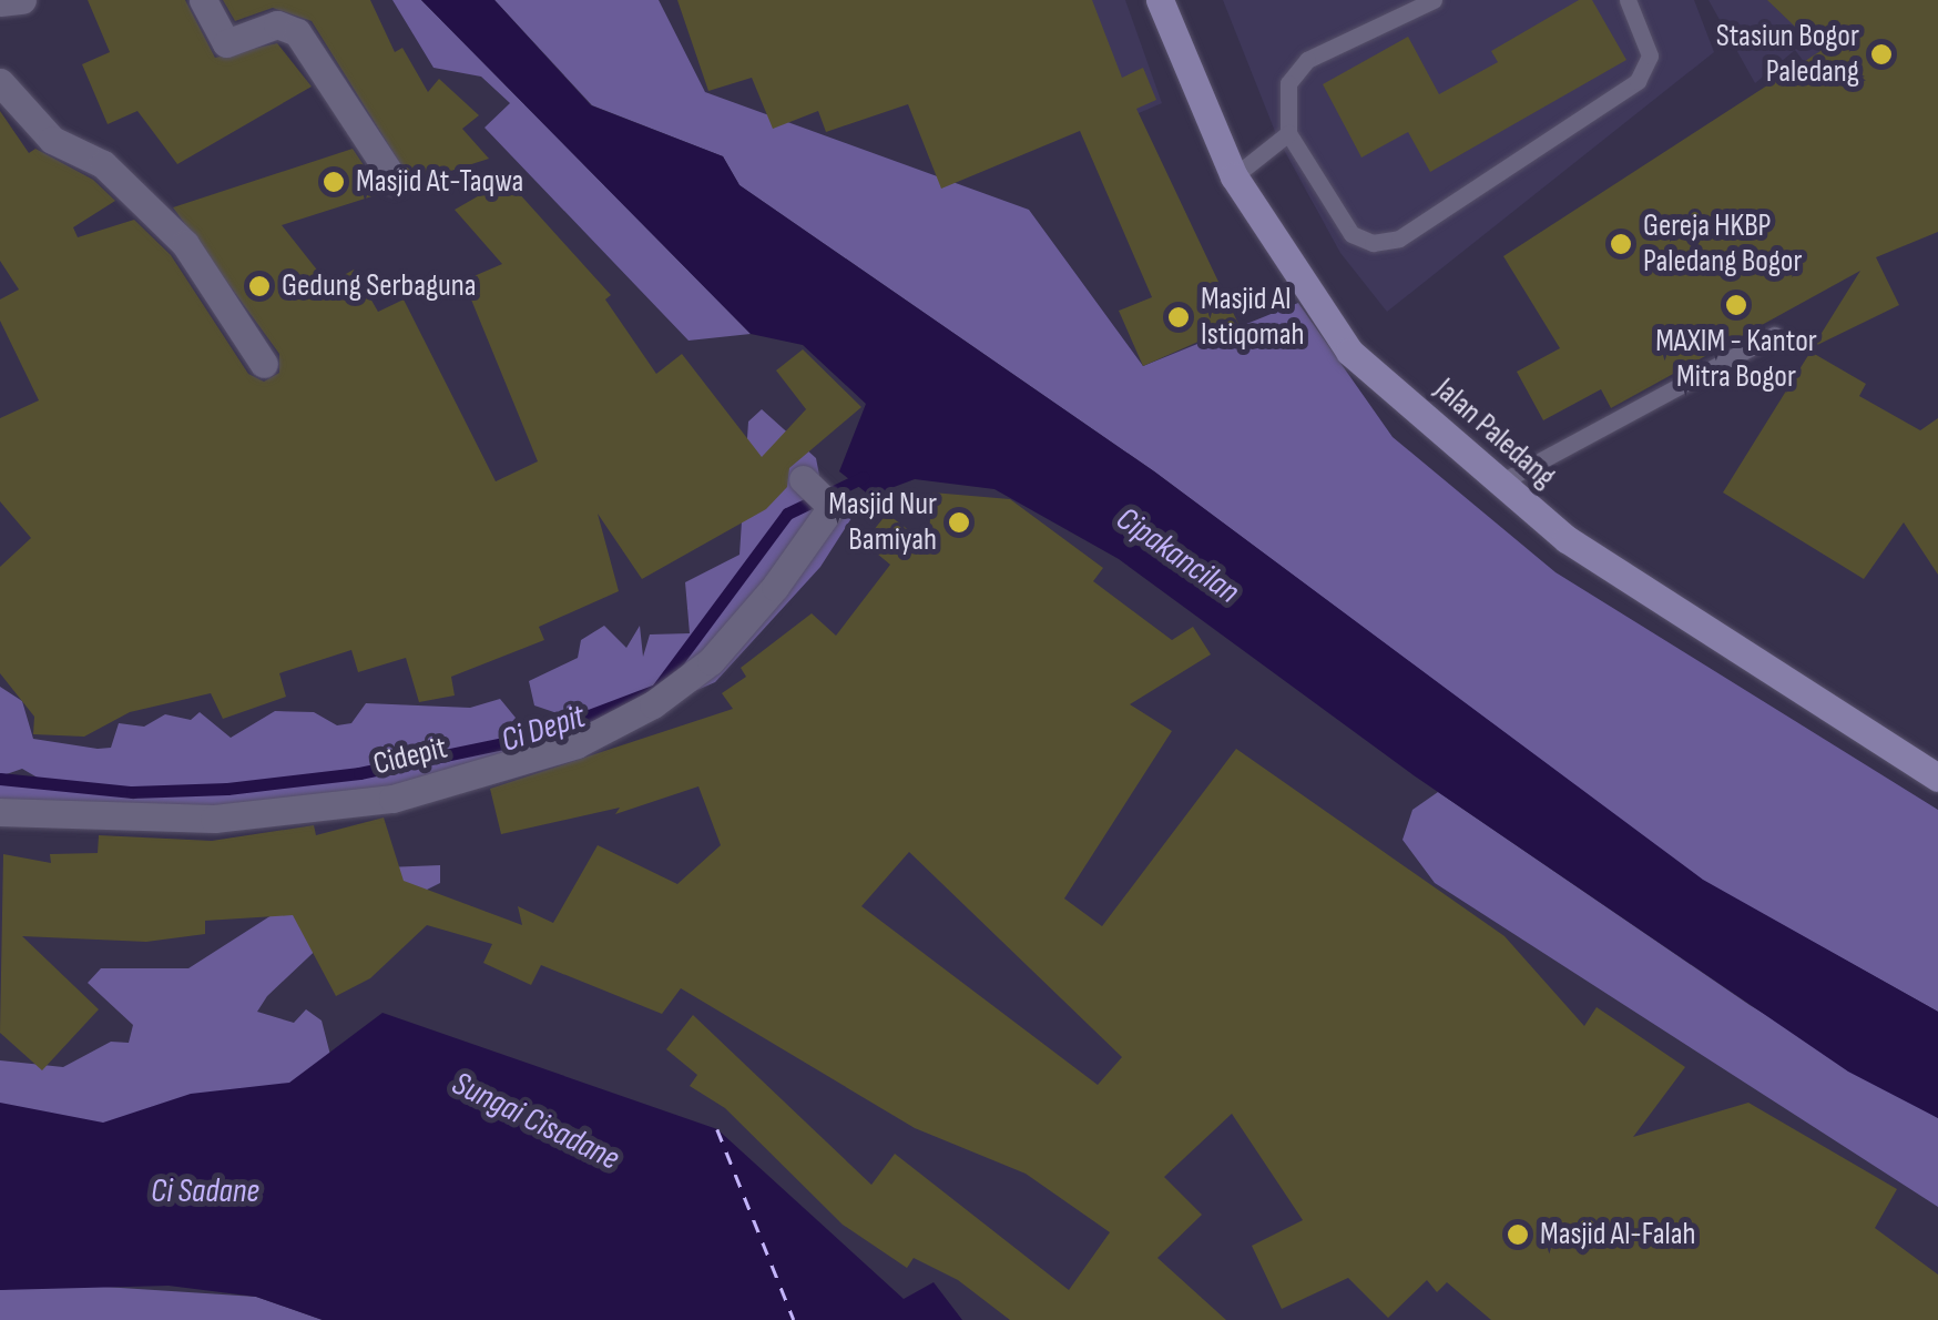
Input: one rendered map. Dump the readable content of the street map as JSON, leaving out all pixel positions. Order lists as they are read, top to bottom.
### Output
{
  "streets": {
    "street": ["Jalan Paledang", "Cidepit"]
  },
  "water": [
    "Cipakancilan",
    "Ci Depit",
    "Sungai Cisadane",
    "Ci Sadane"
  ],
  "places": [
    "Stasiun Bogor Paledang",
    "Masjid At-Taqwa",
    "Gereja HKBP Paledang Bogor",
    "Gedung Serbaguna",
    "MAXIM - Kantor Mitra Bogor",
    "Masjid Al Istiqomah",
    "Masjid Nur Bamiyah",
    "Masjid Al-Falah"
  ]
}
